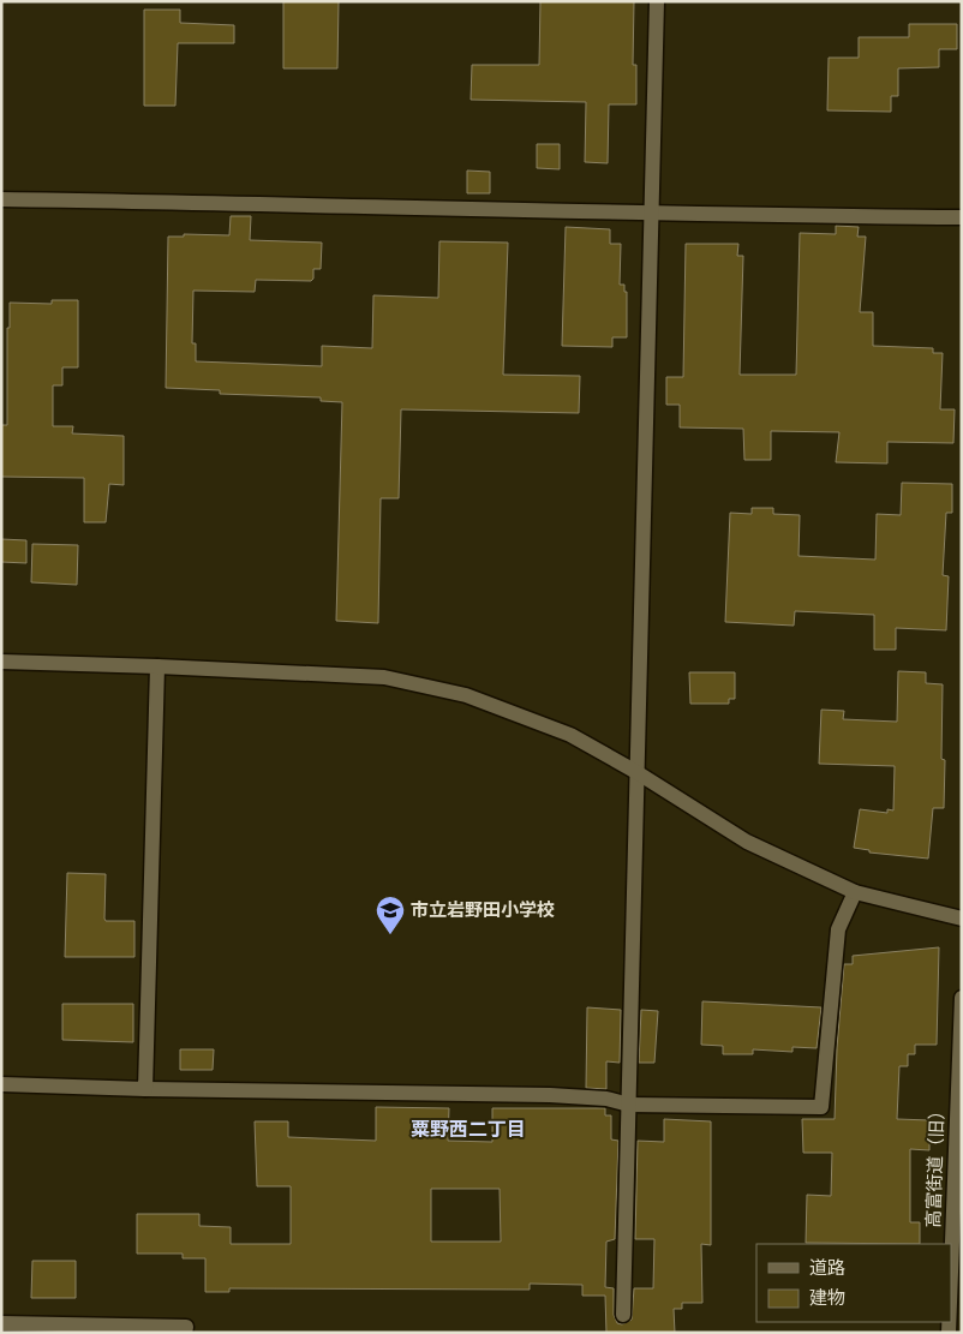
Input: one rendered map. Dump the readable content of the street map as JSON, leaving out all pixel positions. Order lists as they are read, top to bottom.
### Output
{
  "streets": {
    "street": ["高富街道（旧）"]
  },
  "districts": ["粟野西二丁目"],
  "places": {
    "school or university": ["市立岩野田小学校"]
  },
  "legend": ["道路", "建物"]
}
